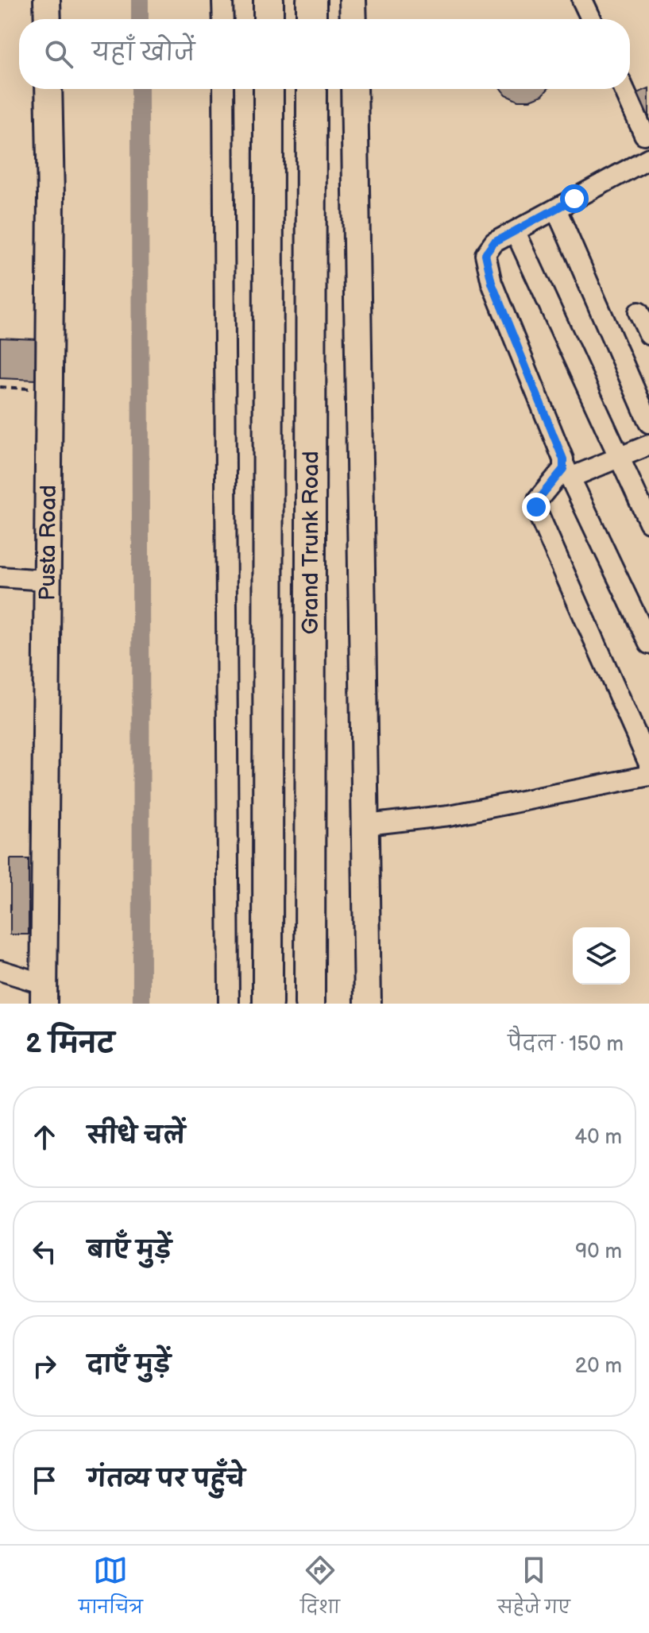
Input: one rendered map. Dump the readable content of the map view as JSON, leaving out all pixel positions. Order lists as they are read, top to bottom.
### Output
{
  "streets": {
    "highway": ["Grand Trunk Road"],
    "main road": ["Pusta Road"]
  },
  "page": {
    "search": "यहाँ खोजें",
    "heading": ["2 मिनट", "पैदल · 150 m"],
    "list": [
      ["सीधे चलें", "40 m"],
      ["बाएँ मुड़ें", "90 m"],
      ["दाएँ मुड़ें", "20 m"],
      "गंतव्य पर पहुँचे"
    ],
    "nav": ["मानचित्र", "दिशा", "सहेजे गए"]
  }
}
